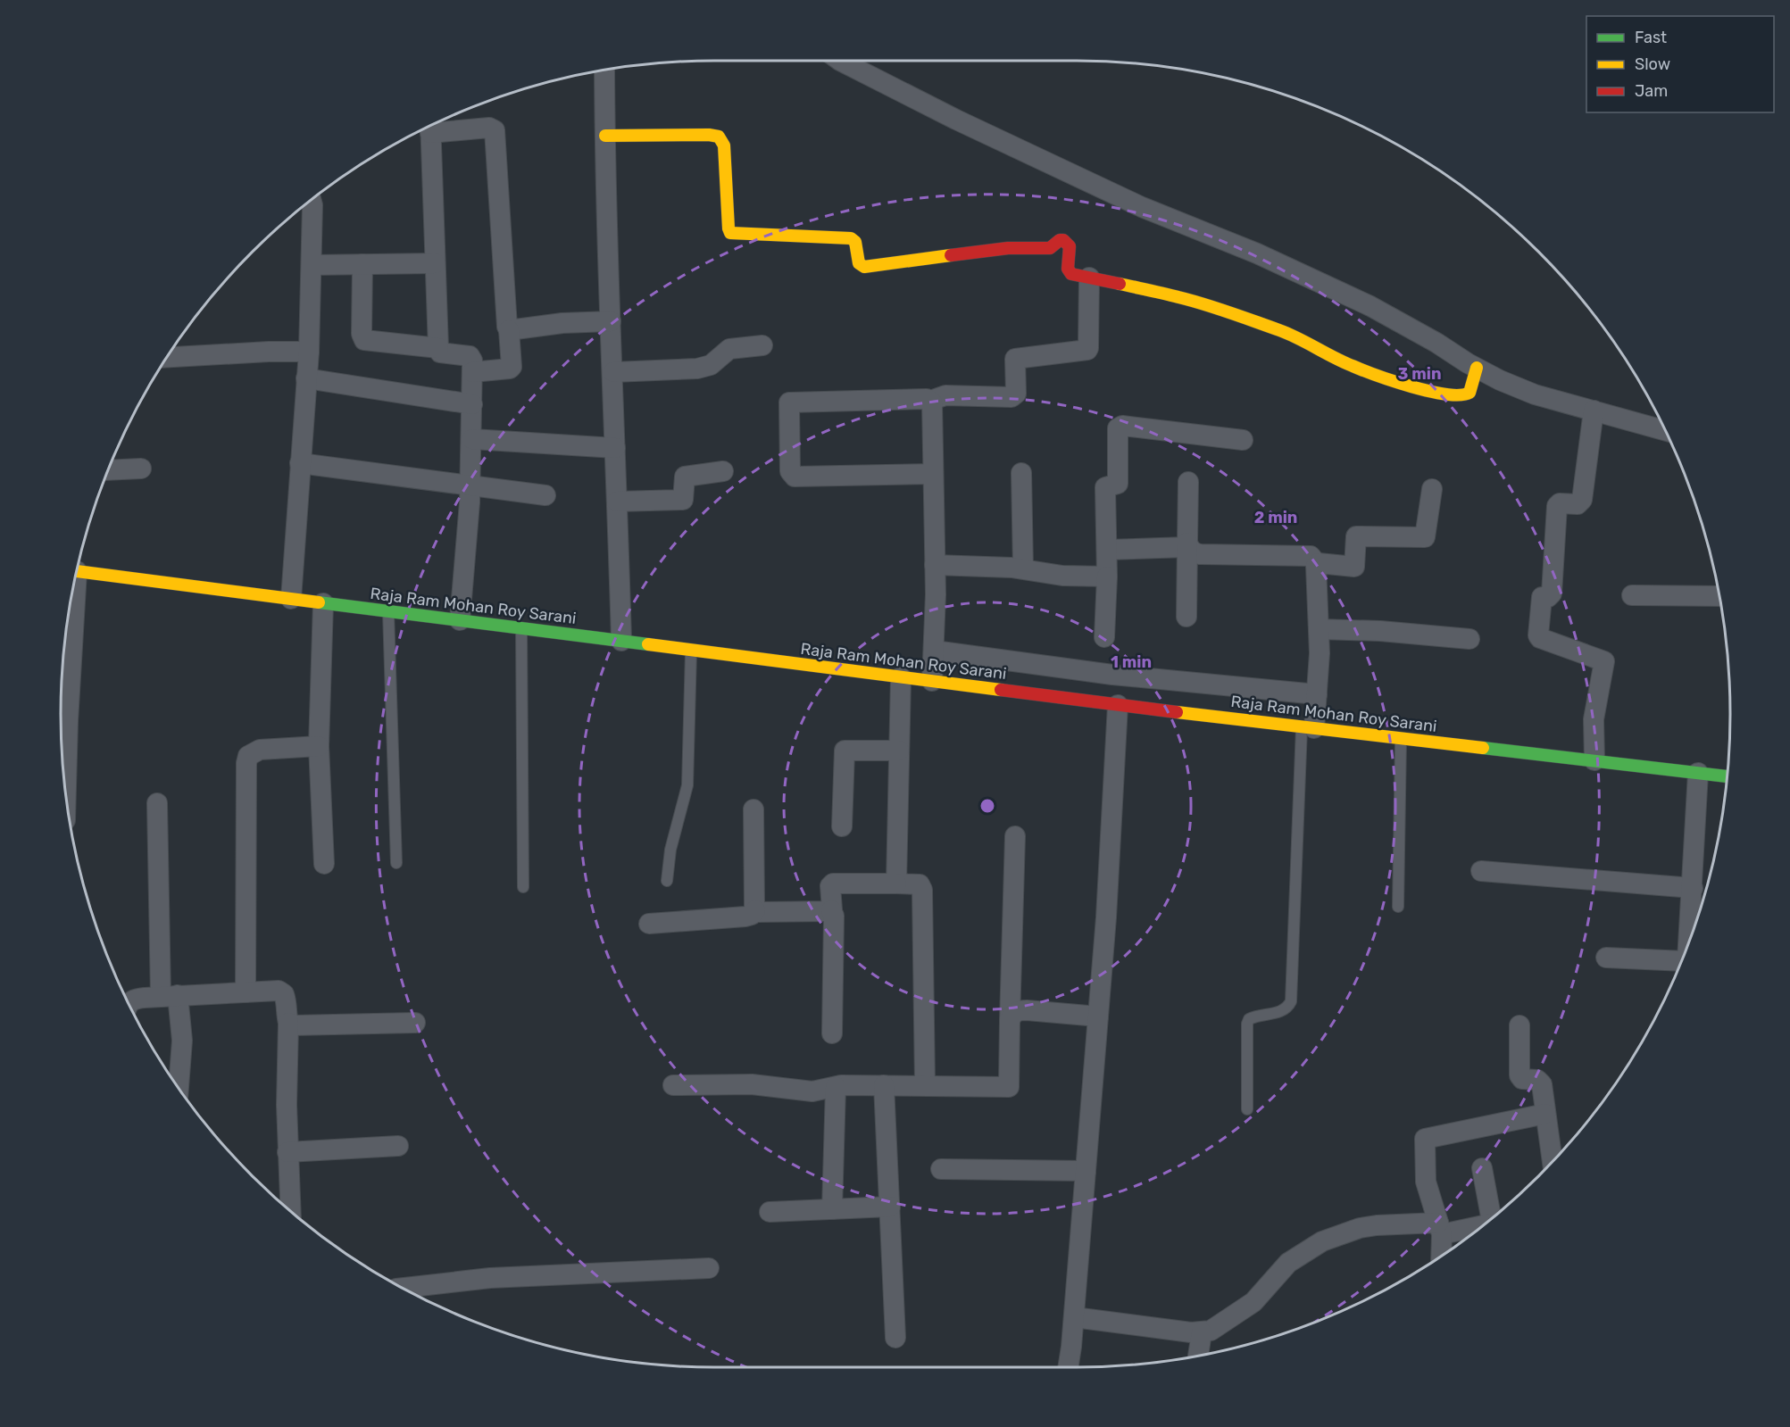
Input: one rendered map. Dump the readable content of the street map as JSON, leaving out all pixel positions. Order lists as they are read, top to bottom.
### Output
{
  "streets": {
    "street": ["Raja Ram Mohan Roy Sarani"]
  },
  "legend": ["Fast", "Slow", "Jam"],
  "rings": ["3 min", "2 min", "1 min"]
}
